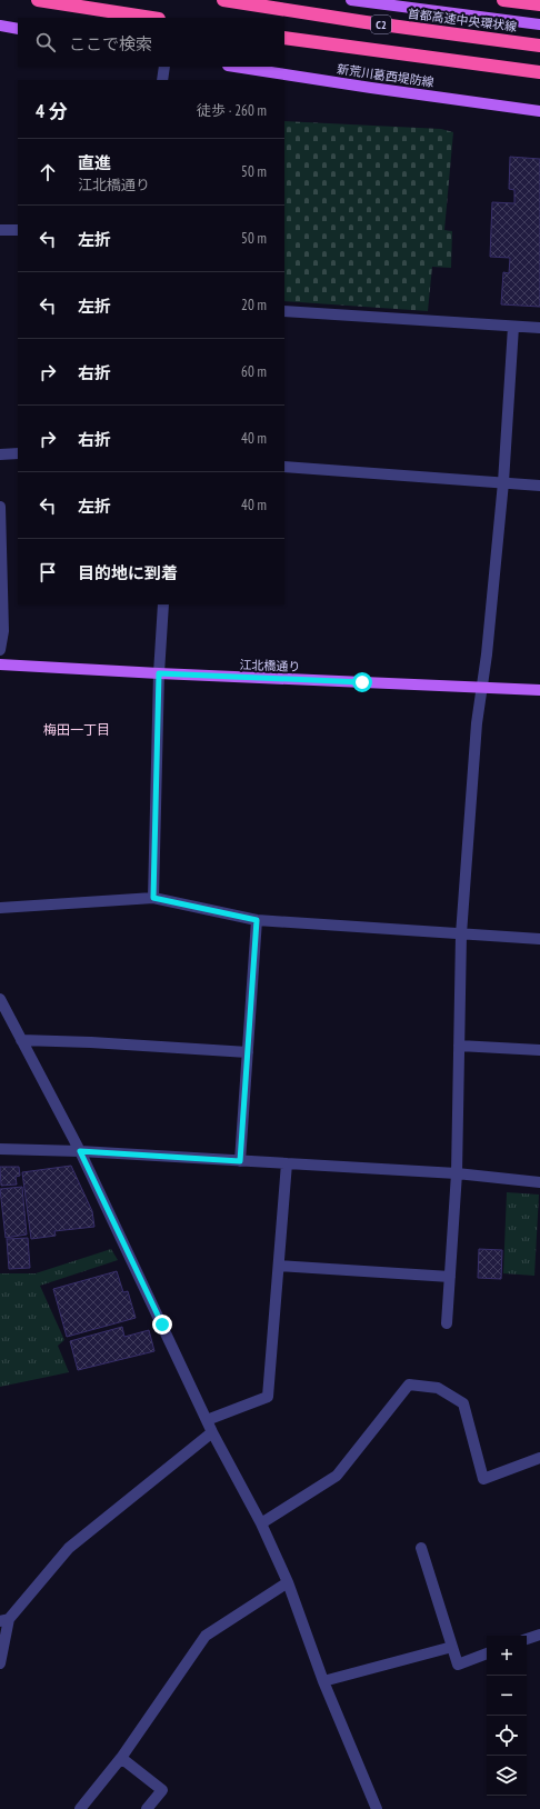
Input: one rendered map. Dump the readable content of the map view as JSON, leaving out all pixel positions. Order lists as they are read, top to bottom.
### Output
{
  "streets": {
    "highway": ["首都高速中央環状線", "C2"],
    "main road": ["新荒川葛西堤防線", "江北橋通り"]
  },
  "districts": ["梅田一丁目"],
  "page": {
    "search": "ここで検索",
    "heading": ["4 分", "徒歩 · 260 m"],
    "list": [
      ["直進", "江北橋通り", "50 m"],
      ["左折", "50 m"],
      ["左折", "20 m"],
      ["右折", "60 m"],
      ["右折", "40 m"],
      ["左折", "40 m"],
      "目的地に到着"
    ],
    "map_buttons": ["+", "−"]
  }
}
